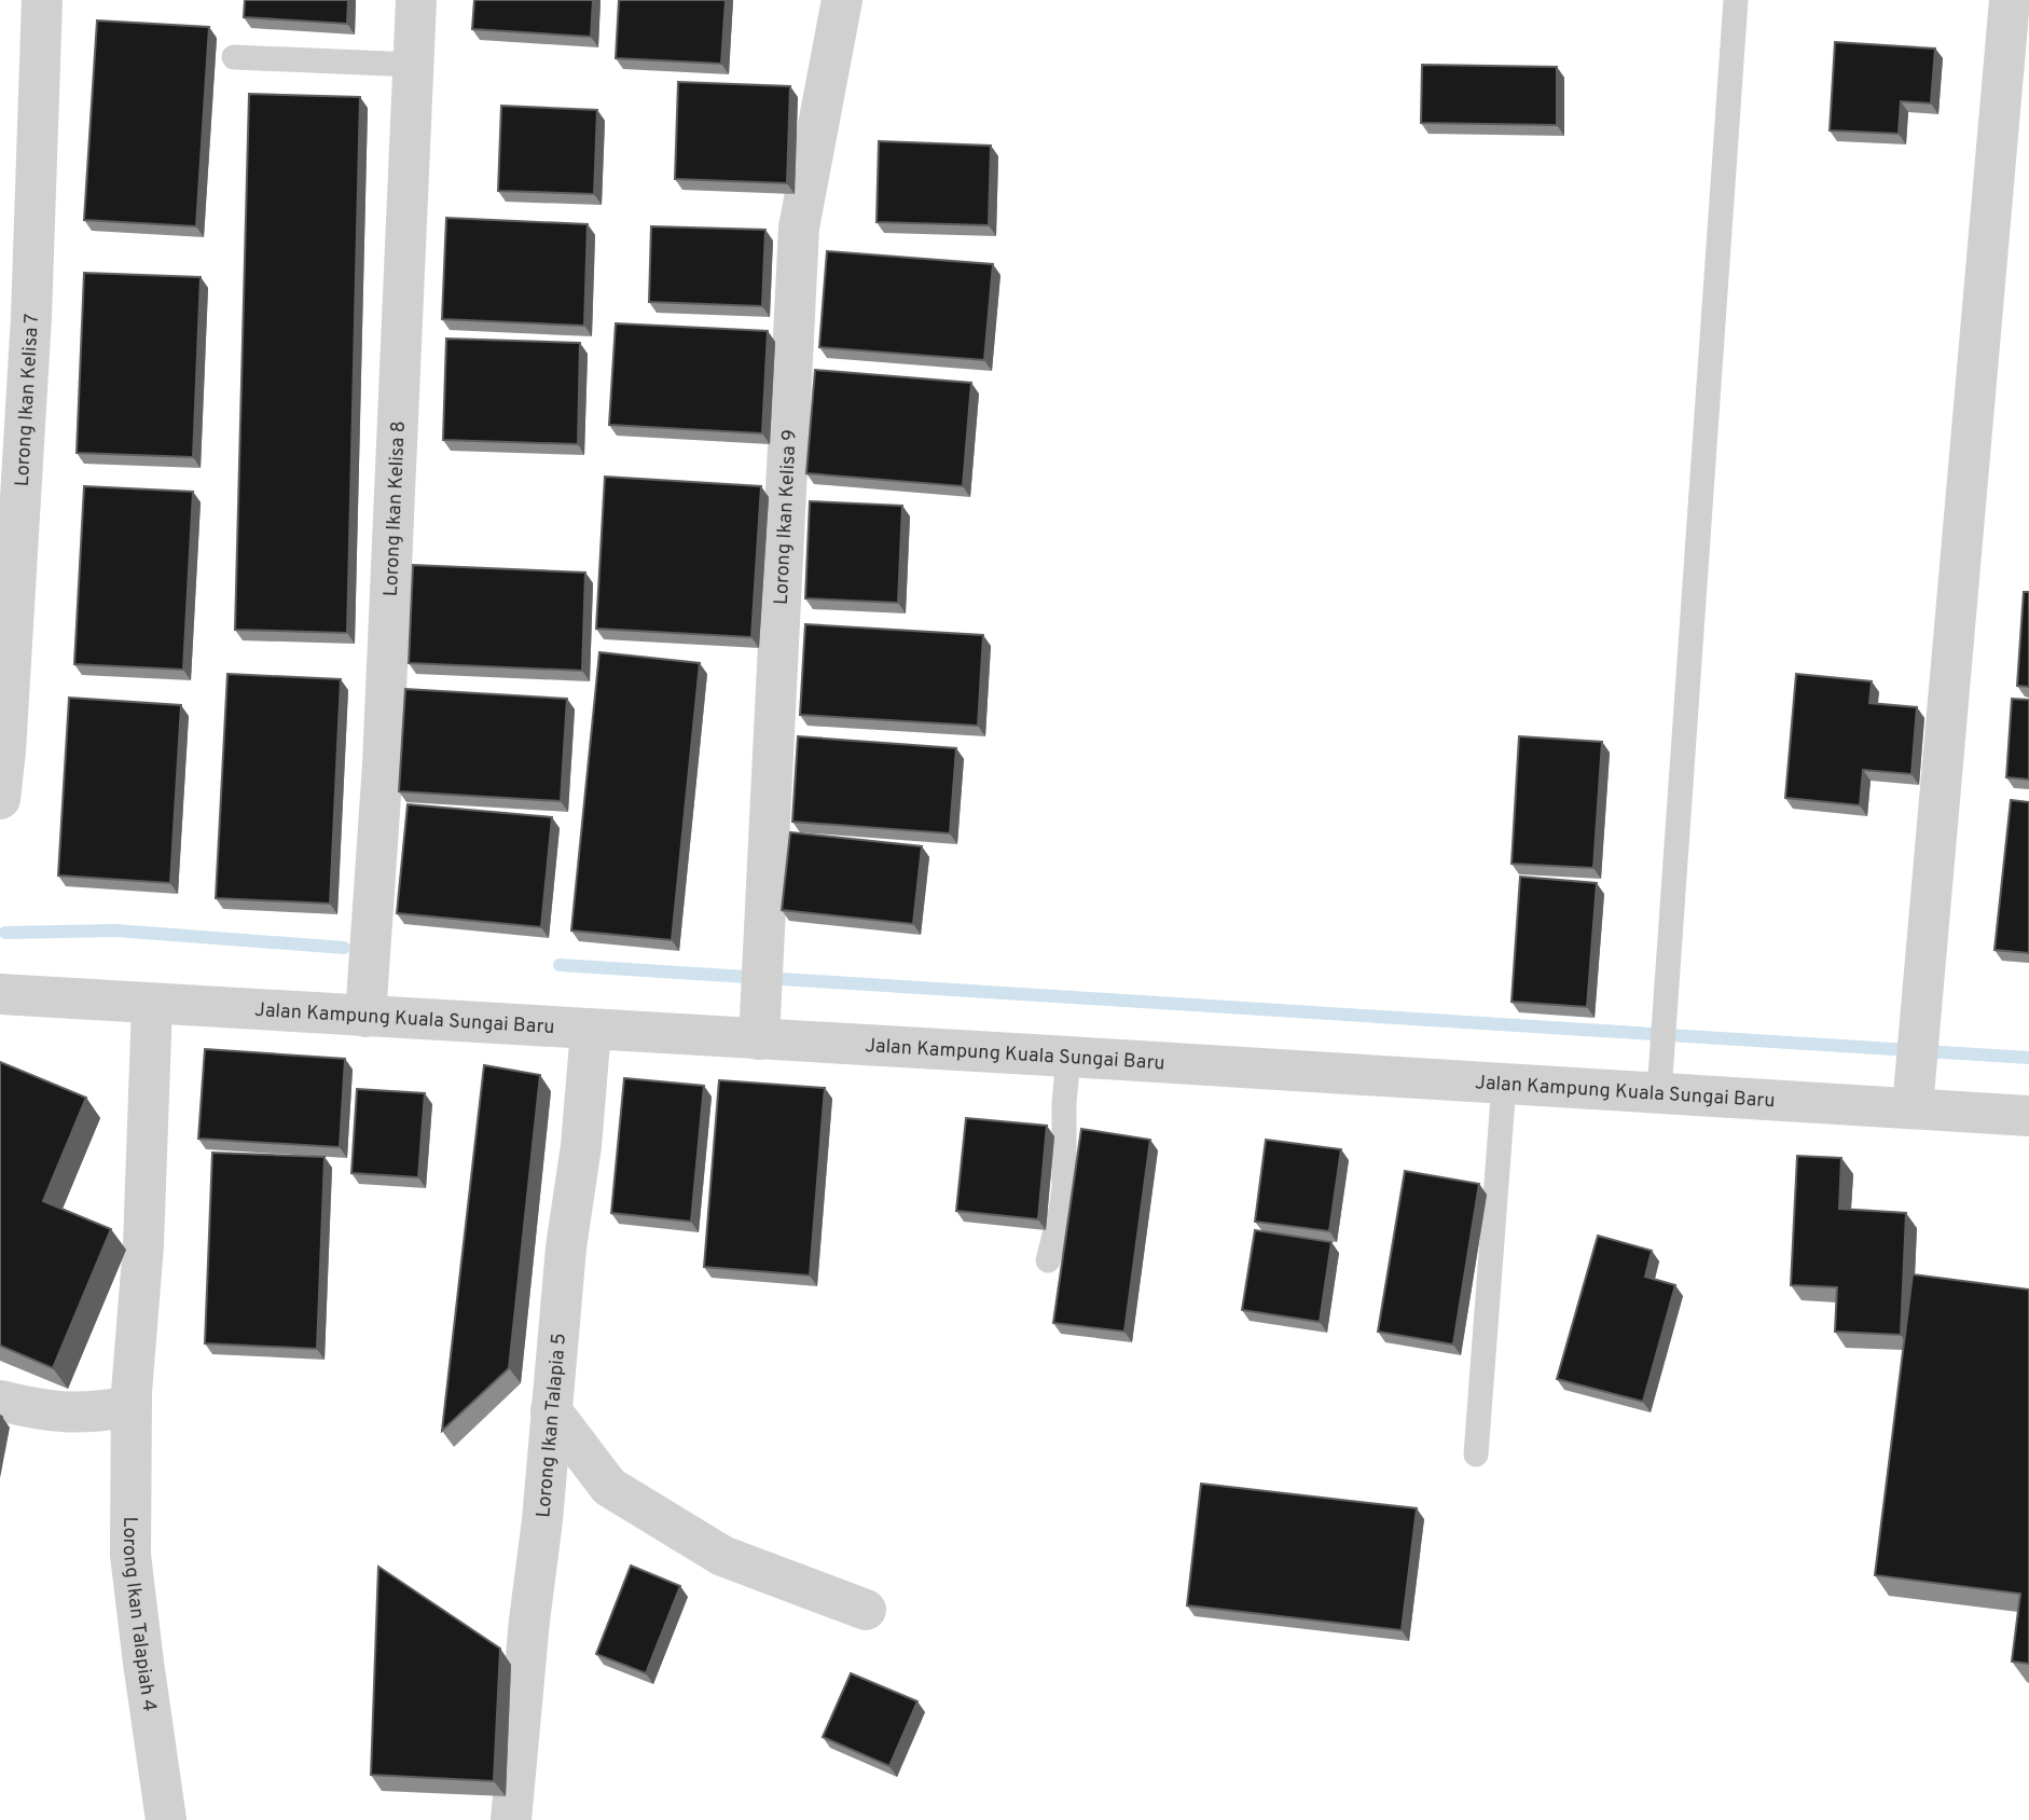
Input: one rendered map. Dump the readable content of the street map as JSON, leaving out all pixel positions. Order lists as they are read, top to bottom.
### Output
{
  "streets": {
    "street": [
      "Lorong Ikan Kelisa 7",
      "Lorong Ikan Kelisa 8",
      "Lorong Ikan Kelisa 9",
      "Jalan Kampung Kuala Sungai Baru",
      "Lorong Ikan Talapia 5",
      "Lorong Ikan Talapiah 4"
    ]
  },
  "crossings": [
    ["Lorong Ikan Kelisa 8", "Jalan Kampung Kuala Sungai Baru"],
    ["Lorong Ikan Kelisa 9", "Jalan Kampung Kuala Sungai Baru"],
    ["Jalan Kampung Kuala Sungai Baru", "Lorong Ikan Talapia 5"],
    ["Jalan Kampung Kuala Sungai Baru", "Lorong Ikan Talapiah 4"]
  ]
}
